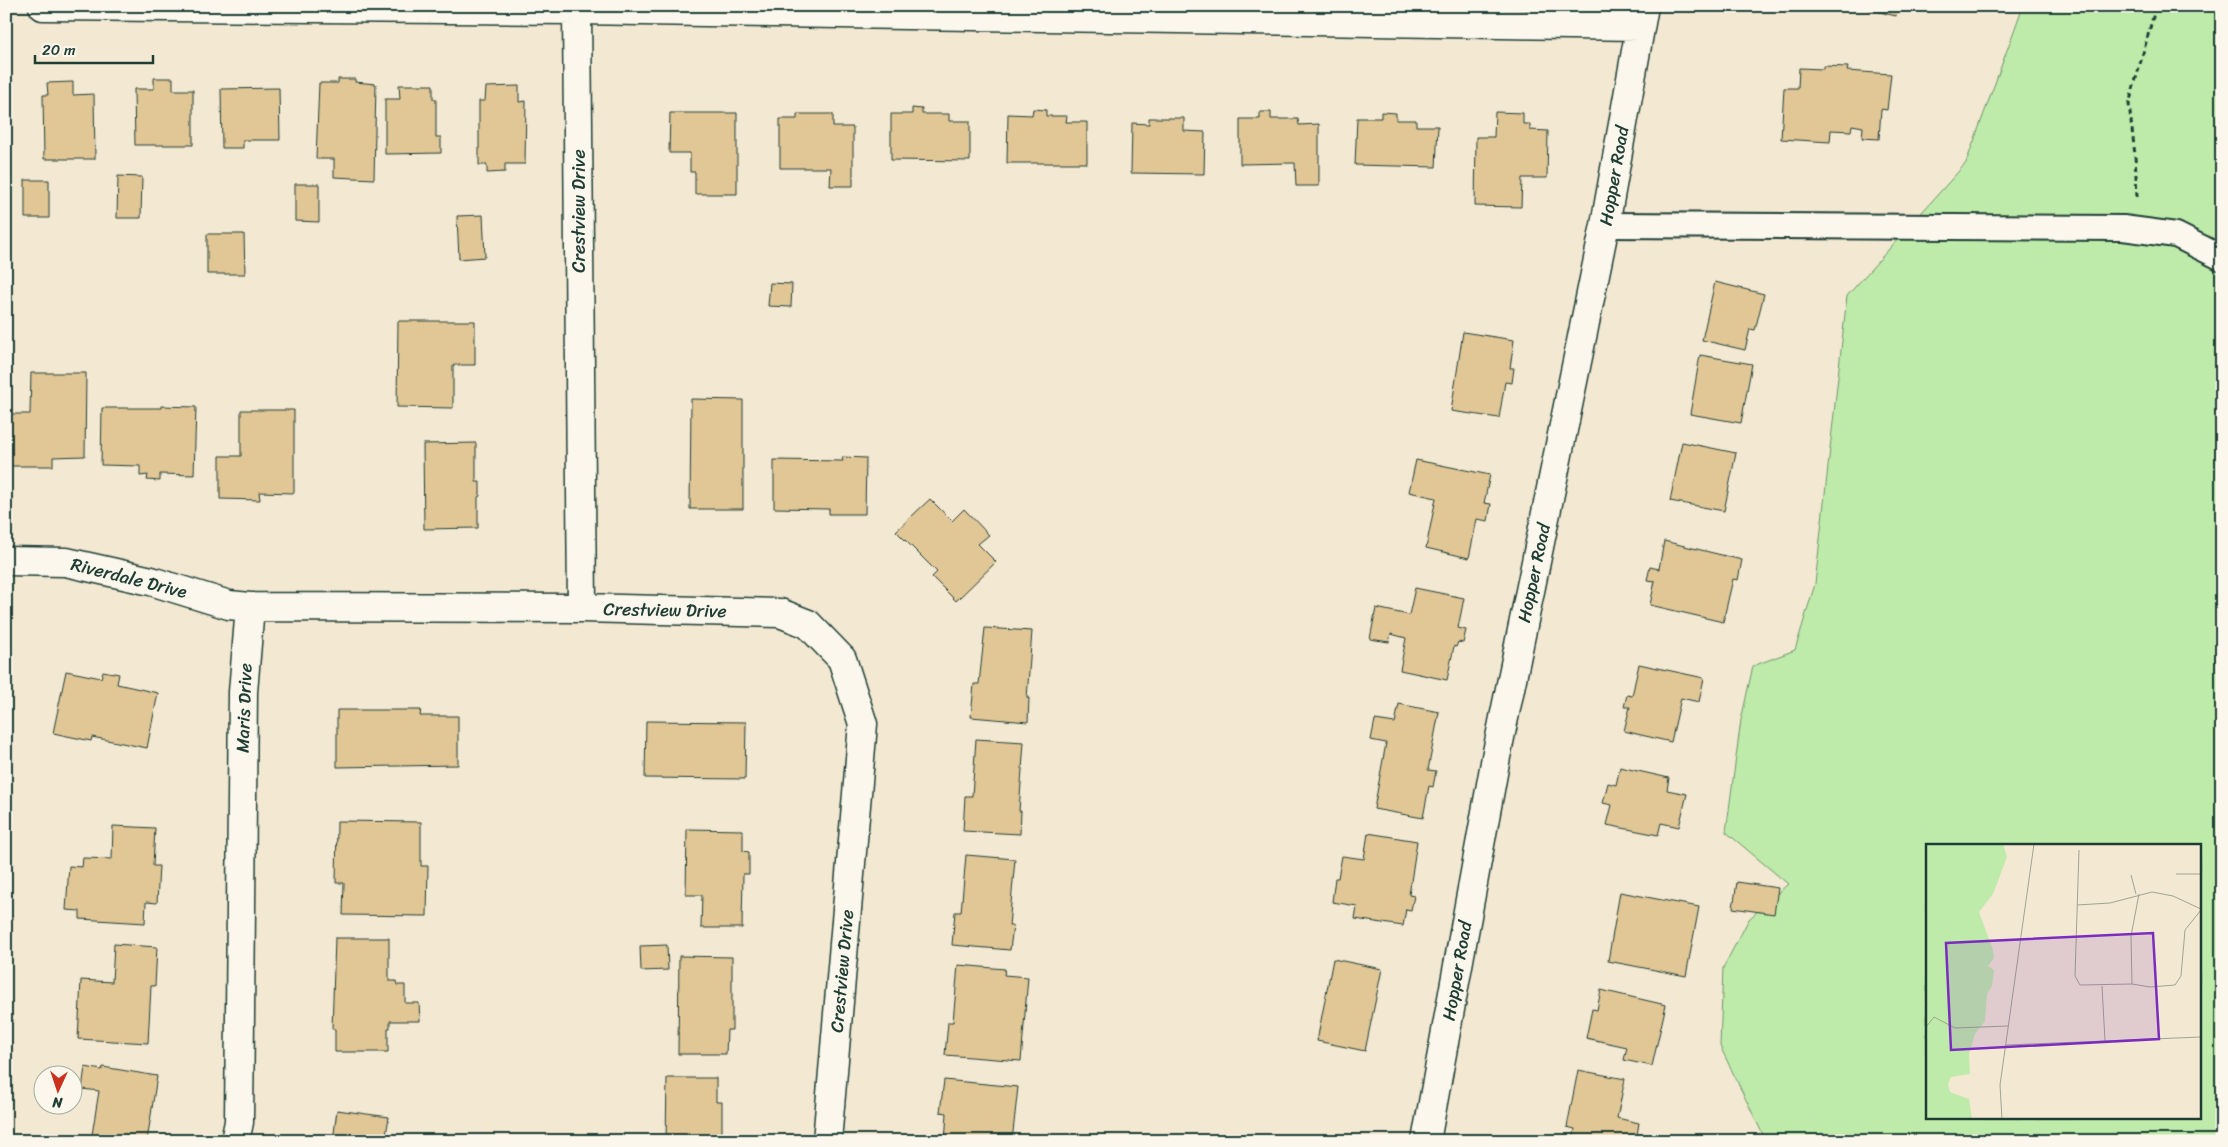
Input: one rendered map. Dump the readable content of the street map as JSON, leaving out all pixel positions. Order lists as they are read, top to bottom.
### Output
{
  "streets": {
    "street": [
      "Hopper Road",
      "Crestview Drive",
      "Riverdale Drive",
      "Maris Drive"
    ]
  },
  "crossings": [
    ["Riverdale Drive", "Maris Drive"]
  ],
  "scale_bar": "20 m",
  "north": "bottom"
}
